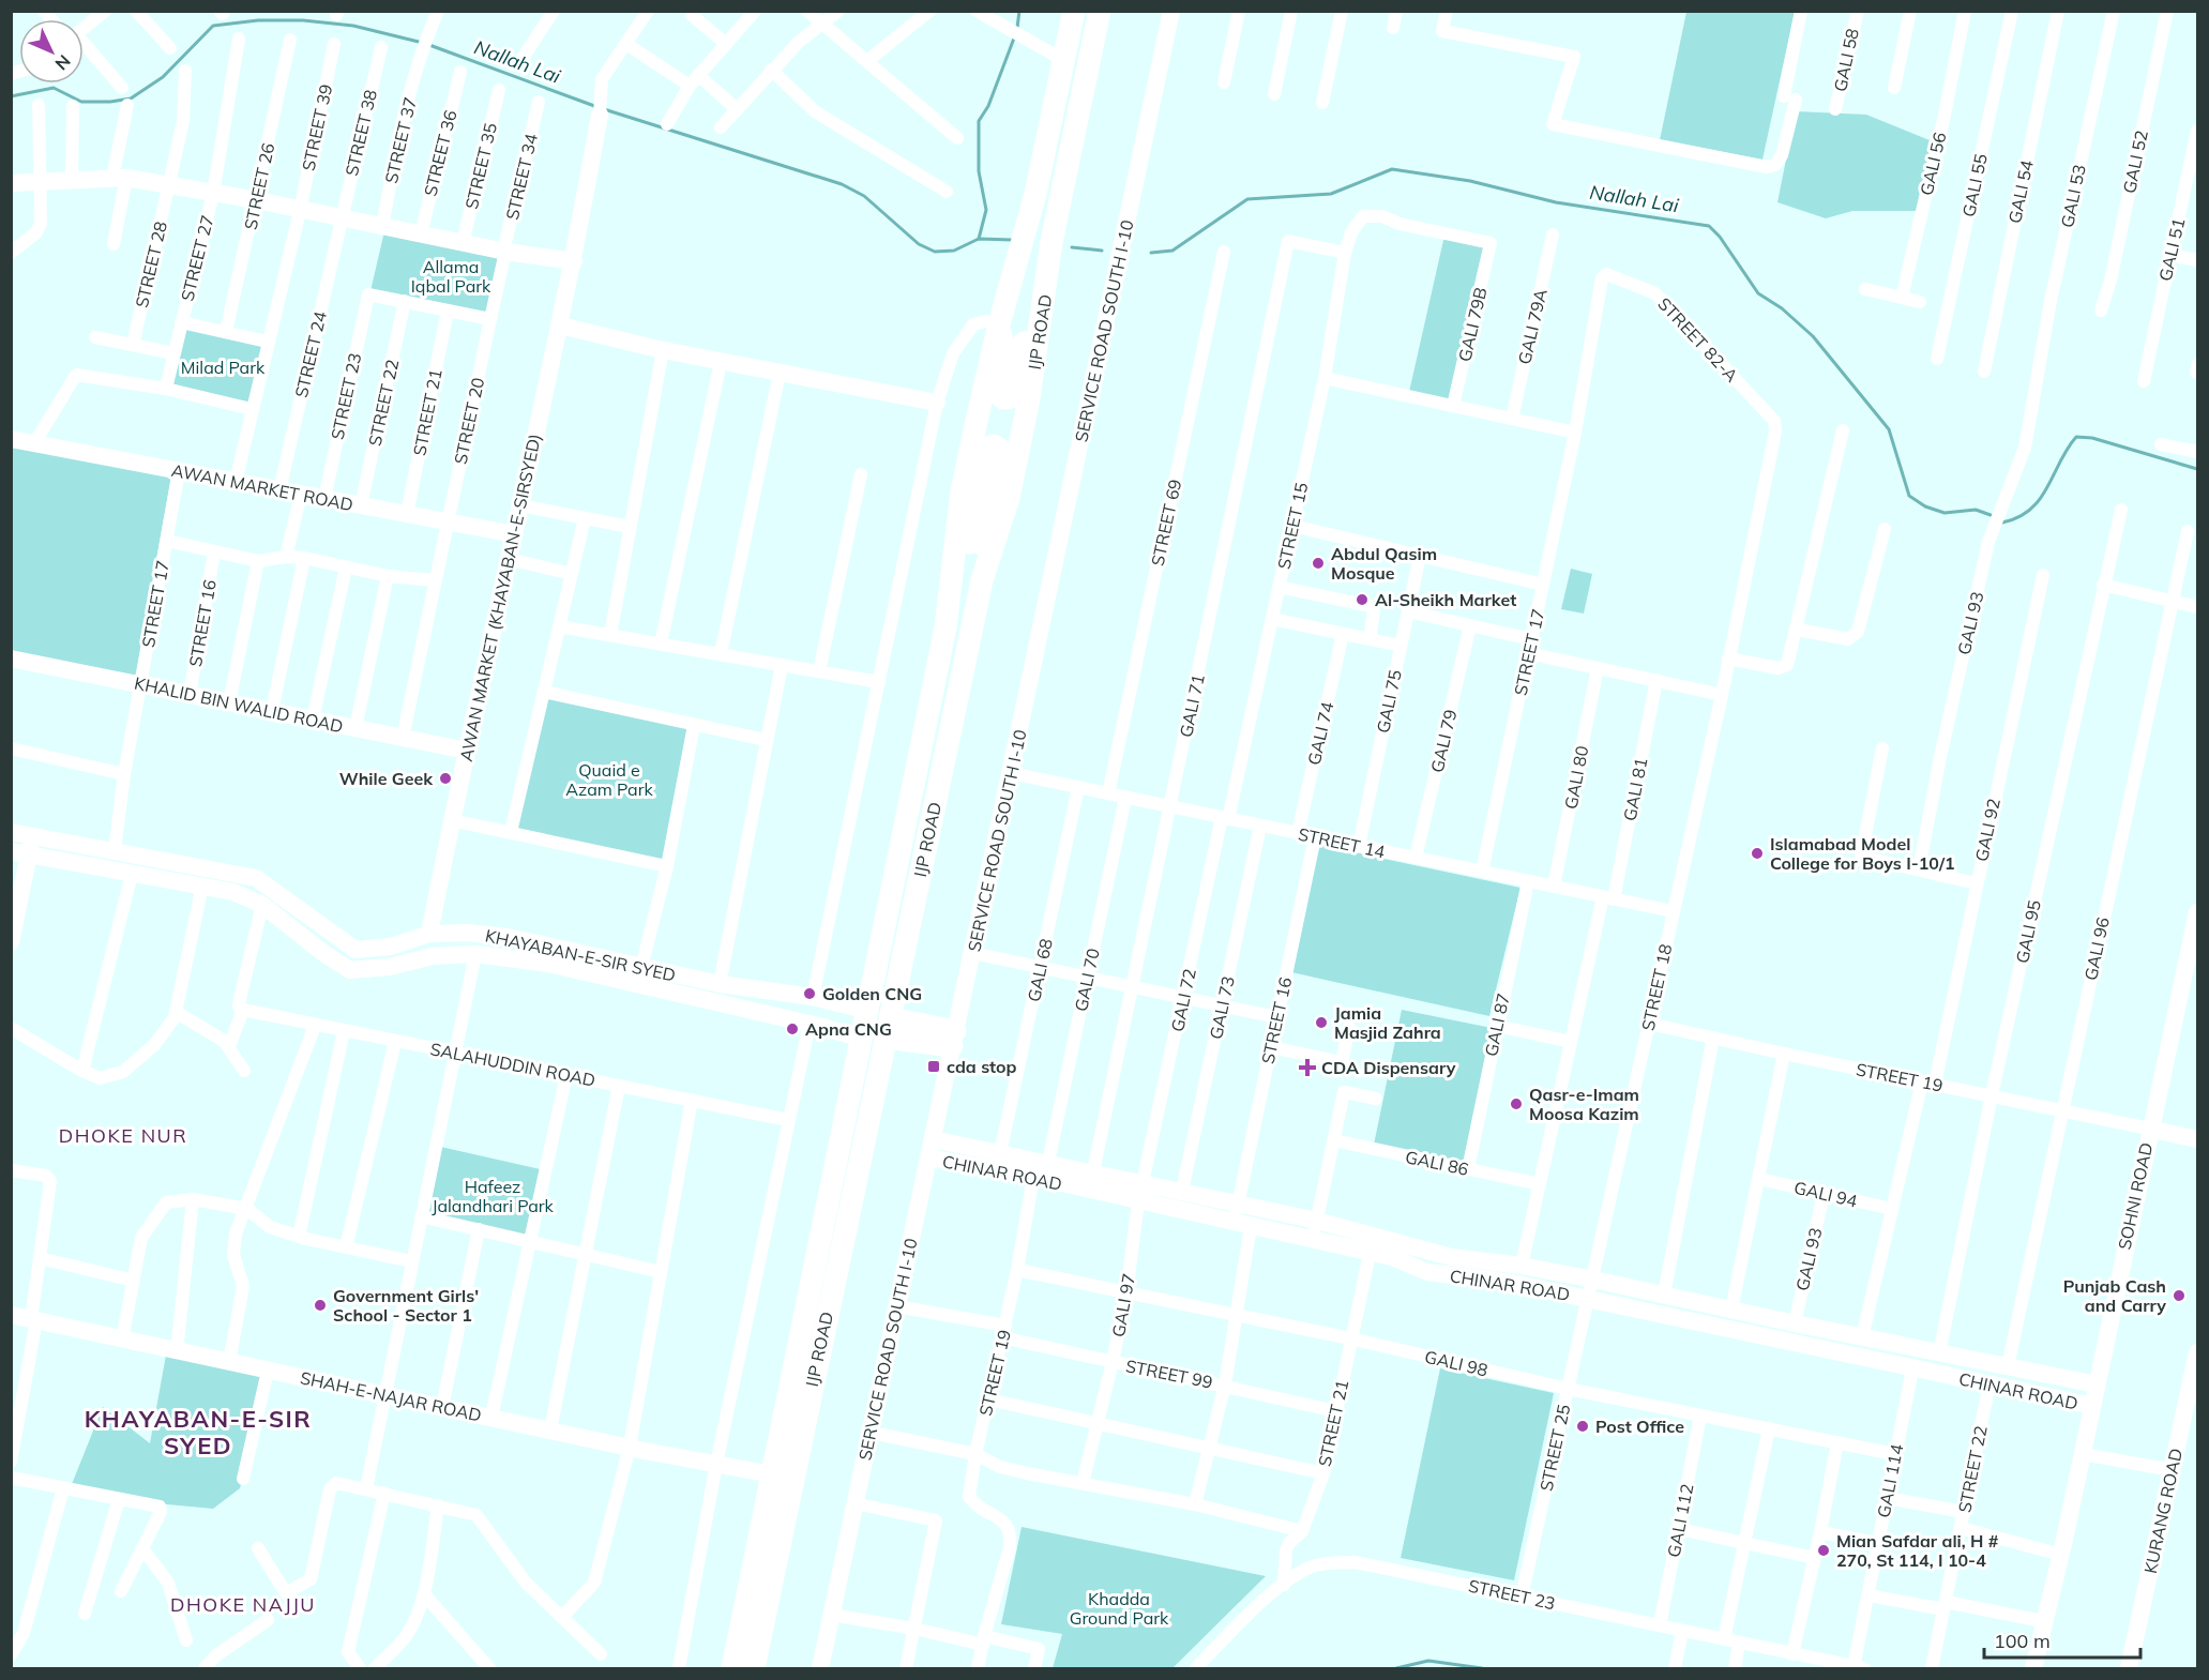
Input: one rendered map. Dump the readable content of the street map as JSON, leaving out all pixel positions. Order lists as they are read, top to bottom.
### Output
{
  "streets": {
    "highway": ["IJP ROAD"],
    "street": [
      "GALI 58",
      "STREET 39",
      "STREET 38",
      "STREET 37",
      "STREET 36",
      "GALI 52",
      "GALI 56",
      "STREET 35",
      "STREET 34",
      "GALI 55",
      "STREET 26",
      "GALI 54",
      "GALI 53",
      "GALI 51",
      "STREET 27",
      "STREET 28",
      "GALI 79B",
      "GALI 79A",
      "SERVICE ROAD SOUTH I-10",
      "STREET 82-A",
      "STREET 24",
      "STREET 23",
      "STREET 22",
      "STREET 21",
      "STREET 20",
      "AWAN MARKET ROAD",
      "STREET 69",
      "STREET 15",
      "AWAN MARKET (KHAYABAN-E-SIRSYED)",
      "STREET 17",
      "STREET 16",
      "GALI 93",
      "GALI 75",
      "KHALID BIN WALID ROAD",
      "GALI 71",
      "GALI 74",
      "GALI 79",
      "GALI 80",
      "GALI 81",
      "GALI 92",
      "STREET 14",
      "GALI 95",
      "GALI 96",
      "KHAYABAN-E-SIR SYED",
      "GALI 68",
      "GALI 70",
      "STREET 18",
      "GALI 72",
      "GALI 73",
      "GALI 87",
      "SALAHUDDIN ROAD",
      "STREET 19",
      "GALI 86",
      "CHINAR ROAD",
      "GALI 94",
      "SOHNI ROAD",
      "GALI 97",
      "GALI 98",
      "STREET 99",
      "SHAH-E-NAJAR ROAD",
      "STREET 25",
      "GALI 114",
      "KURANG ROAD",
      "GALI 112"
    ]
  },
  "crossings": [
    ["STREET 39", "AWAN MARKET ROAD"],
    ["STREET 38", "STREET 24"],
    ["STREET 34", "STREET 20"],
    ["GALI 53", "GALI 93"],
    ["GALI 79B", "STREET 15"],
    ["SERVICE ROAD SOUTH I-10", "STREET 14"],
    ["SERVICE ROAD SOUTH I-10", "CHINAR ROAD"],
    ["SERVICE ROAD SOUTH I-10", "STREET 99"],
    ["IJP ROAD", "KHAYABAN-E-SIR SYED"],
    ["IJP ROAD", "SHAH-E-NAJAR ROAD"],
    ["STREET 82-A", "STREET 17"],
    ["STREET 82-A", "STREET 18"],
    ["STREET 24", "AWAN MARKET ROAD"],
    ["STREET 23", "STREET 22"],
    ["STREET 23", "STREET 21"],
    ["STREET 23", "AWAN MARKET ROAD"],
    ["STREET 23", "STREET 25"],
    ["STREET 23", "GALI 114"],
    ["STREET 23", "GALI 112"],
    ["STREET 22", "AWAN MARKET ROAD"],
    ["STREET 22", "CHINAR ROAD"],
    ["STREET 21", "AWAN MARKET ROAD"],
    ["STREET 21", "CHINAR ROAD"],
    ["STREET 21", "GALI 98"],
    ["STREET 21", "STREET 99"],
    ["STREET 20", "AWAN MARKET ROAD"],
    ["STREET 20", "KHALID BIN WALID ROAD"],
    ["AWAN MARKET ROAD", "AWAN MARKET (KHAYABAN-E-SIRSYED)"],
    ["AWAN MARKET ROAD", "STREET 17"],
    ["STREET 69", "STREET 14"],
    ["STREET 15", "GALI 71"],
    ["STREET 15", "STREET 14"],
    ["STREET 15", "GALI 72"],
    ["AWAN MARKET (KHAYABAN-E-SIRSYED)", "KHALID BIN WALID ROAD"],
    ["AWAN MARKET (KHAYABAN-E-SIRSYED)", "KHAYABAN-E-SIR SYED"],
    ["STREET 17", "KHALID BIN WALID ROAD"],
    ["STREET 17", "STREET 14"],
    ["STREET 17", "KHAYABAN-E-SIR SYED"],
    ["STREET 16", "KHALID BIN WALID ROAD"],
    ["STREET 16", "STREET 14"],
    ["STREET 16", "CHINAR ROAD"],
    ["GALI 93", "CHINAR ROAD"],
    ["GALI 93", "GALI 94"],
    ["GALI 75", "STREET 14"],
    ["GALI 71", "STREET 14"],
    ["GALI 71", "CHINAR ROAD"],
    ["GALI 74", "STREET 14"],
    ["GALI 79", "STREET 14"],
    ["GALI 80", "STREET 14"],
    ["GALI 81", "STREET 14"],
    ["GALI 81", "GALI 86"],
    ["GALI 81", "CHINAR ROAD"],
    ["GALI 92", "STREET 19"],
    ["GALI 92", "CHINAR ROAD"],
    ["GALI 92", "GALI 94"],
    ["STREET 14", "GALI 68"],
    ["STREET 14", "GALI 70"],
    ["STREET 14", "STREET 18"],
    ["STREET 14", "GALI 72"],
    ["STREET 14", "GALI 73"],
    ["STREET 14", "GALI 87"],
    ["GALI 95", "STREET 19"],
    ["GALI 95", "CHINAR ROAD"],
    ["GALI 96", "STREET 19"],
    ["GALI 96", "CHINAR ROAD"],
    ["GALI 68", "CHINAR ROAD"],
    ["GALI 70", "CHINAR ROAD"],
    ["STREET 18", "STREET 19"],
    ["STREET 18", "CHINAR ROAD"],
    ["STREET 18", "STREET 25"],
    ["GALI 72", "CHINAR ROAD"],
    ["GALI 72", "GALI 97"],
    ["GALI 73", "CHINAR ROAD"],
    ["GALI 87", "GALI 86"],
    ["STREET 19", "CHINAR ROAD"],
    ["STREET 19", "SOHNI ROAD"],
    ["STREET 19", "GALI 98"],
    ["STREET 19", "STREET 99"],
    ["CHINAR ROAD", "SOHNI ROAD"],
    ["CHINAR ROAD", "GALI 97"],
    ["CHINAR ROAD", "STREET 25"],
    ["CHINAR ROAD", "GALI 114"],
    ["GALI 97", "GALI 98"],
    ["GALI 97", "STREET 99"],
    ["GALI 98", "STREET 25"],
    ["GALI 98", "GALI 114"],
    ["GALI 98", "GALI 112"]
  ],
  "districts": ["DHOKE NUR", "KHAYABAN-E-SIR SYED", "DHOKE NAJJU"],
  "water": ["Nallah Lai"],
  "parks": [
    "Allama Iqbal Park",
    "Milad Park",
    "Quaid e Azam Park",
    "Hafeez Jalandhari Park",
    "Khadda Ground Park"
  ],
  "places": {
    "other": [
      "Abdul Qasim Mosque",
      "Al-Sheikh Market",
      "While Geek",
      "Islamabad Model College for Boys I-10/1",
      "Golden CNG",
      "Jamia Masjid Zahra",
      "Apna CNG",
      "Qasr-e-Imam Moosa Kazim",
      "Punjab Cash and Carry",
      "Government Girls' School - Sector 1",
      "Post Office",
      "Mian Safdar ali, H # 270, St 114, I 10-4"
    ],
    "transit": ["cda stop"],
    "health": ["CDA Dispensary"]
  },
  "scale_bar": "100 m",
  "north": "bottom right"
}
